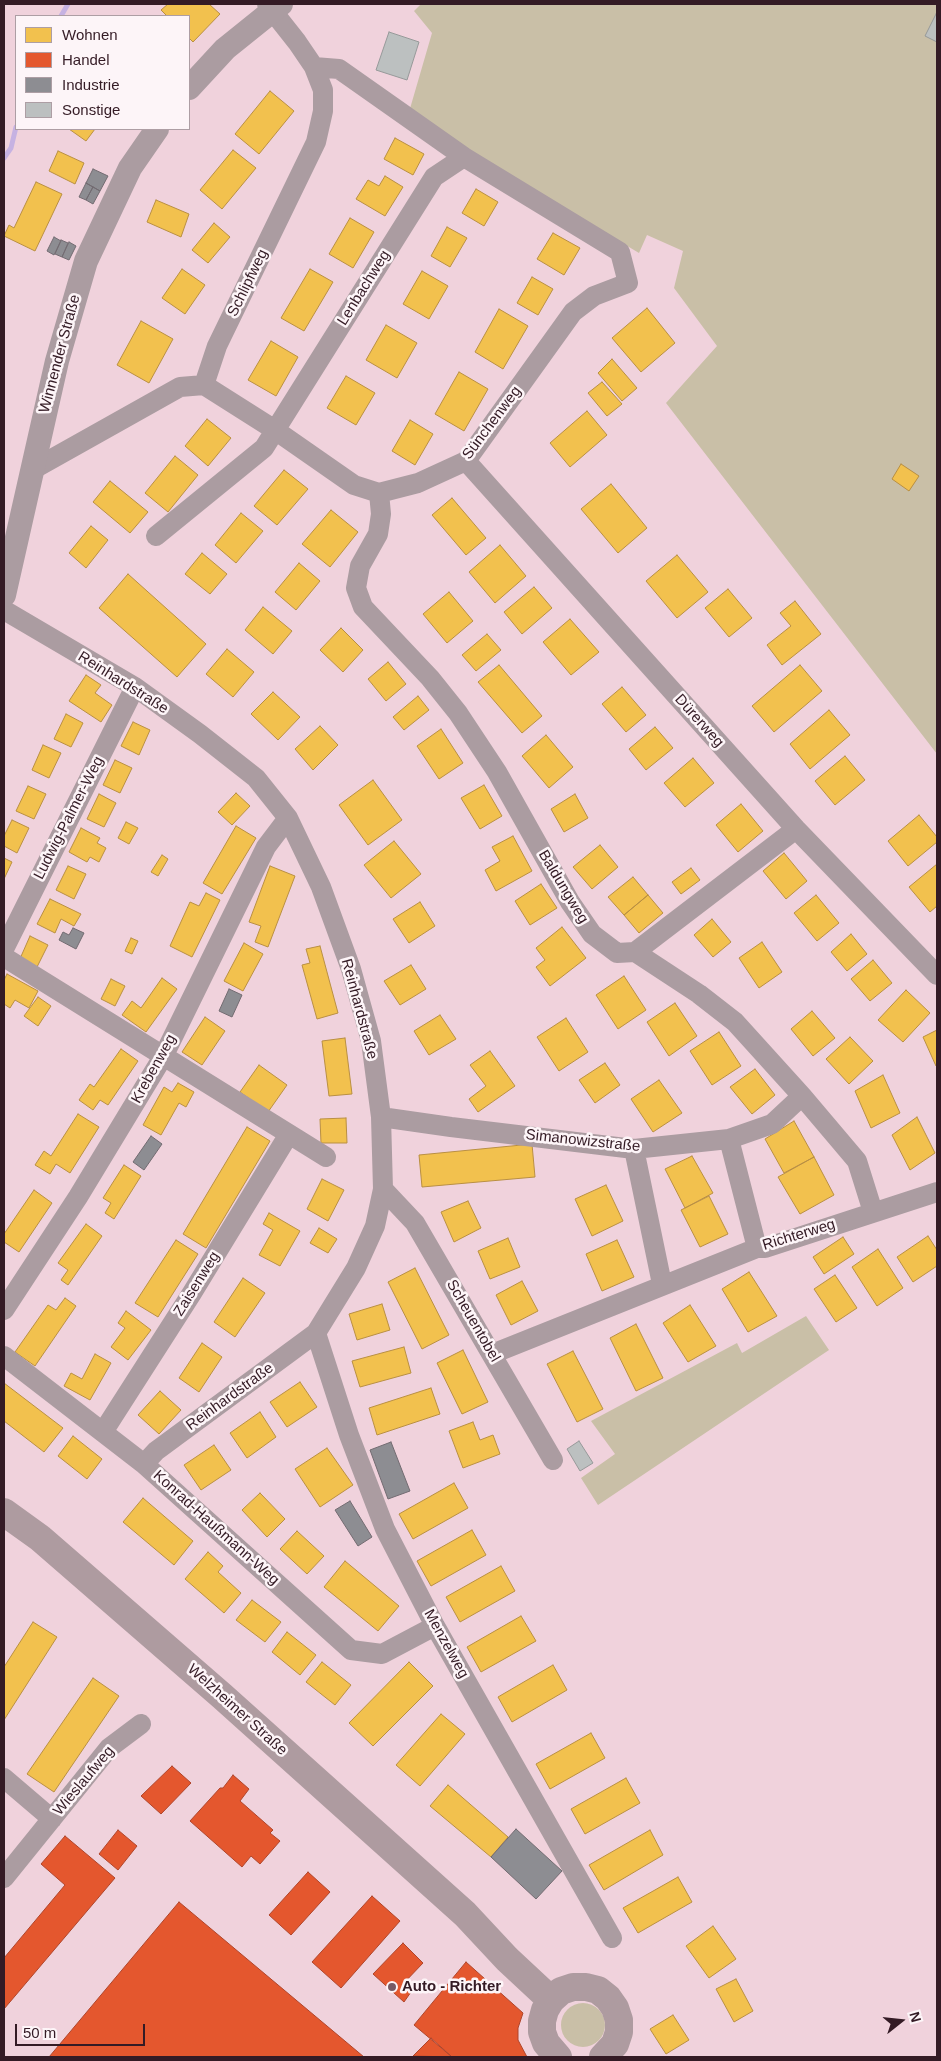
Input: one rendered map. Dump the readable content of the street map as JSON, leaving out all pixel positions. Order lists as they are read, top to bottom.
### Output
{
  "streets": {
    "main road": ["Welzheimer Straße"],
    "street": [
      "Schlipfweg",
      "Lenbachweg",
      "Winnender Straße",
      "Sünchenweg",
      "Reinhardstraße",
      "Dürerweg",
      "Ludwig-Palmer-Weg",
      "Baldungweg",
      "Krebenweg",
      "Simanowizstraße",
      "Richterweg",
      "Zaisenweg",
      "Scheuentobel",
      "Konrad-Haußmann-Weg",
      "Menzelweg",
      "Wieslaufweg"
    ]
  },
  "crossings": [
    ["Lenbachweg", "Sünchenweg"],
    ["Sünchenweg", "Dürerweg"],
    ["Sünchenweg", "Baldungweg"],
    ["Reinhardstraße", "Ludwig-Palmer-Weg"],
    ["Reinhardstraße", "Krebenweg"],
    ["Reinhardstraße", "Simanowizstraße"],
    ["Reinhardstraße", "Scheuentobel"],
    ["Reinhardstraße", "Konrad-Haußmann-Weg"],
    ["Reinhardstraße", "Menzelweg"],
    ["Baldungweg", "Simanowizstraße"],
    ["Baldungweg", "Richterweg"],
    ["Richterweg", "Scheuentobel"],
    ["Zaisenweg", "Konrad-Haußmann-Weg"],
    ["Konrad-Haußmann-Weg", "Menzelweg"]
  ],
  "places": ["Auto - Richter"],
  "legend": [
    "Wohnen",
    "Handel",
    "Industrie",
    "Sonstige"
  ],
  "scale_bar": "50 m",
  "north": "right"
}
